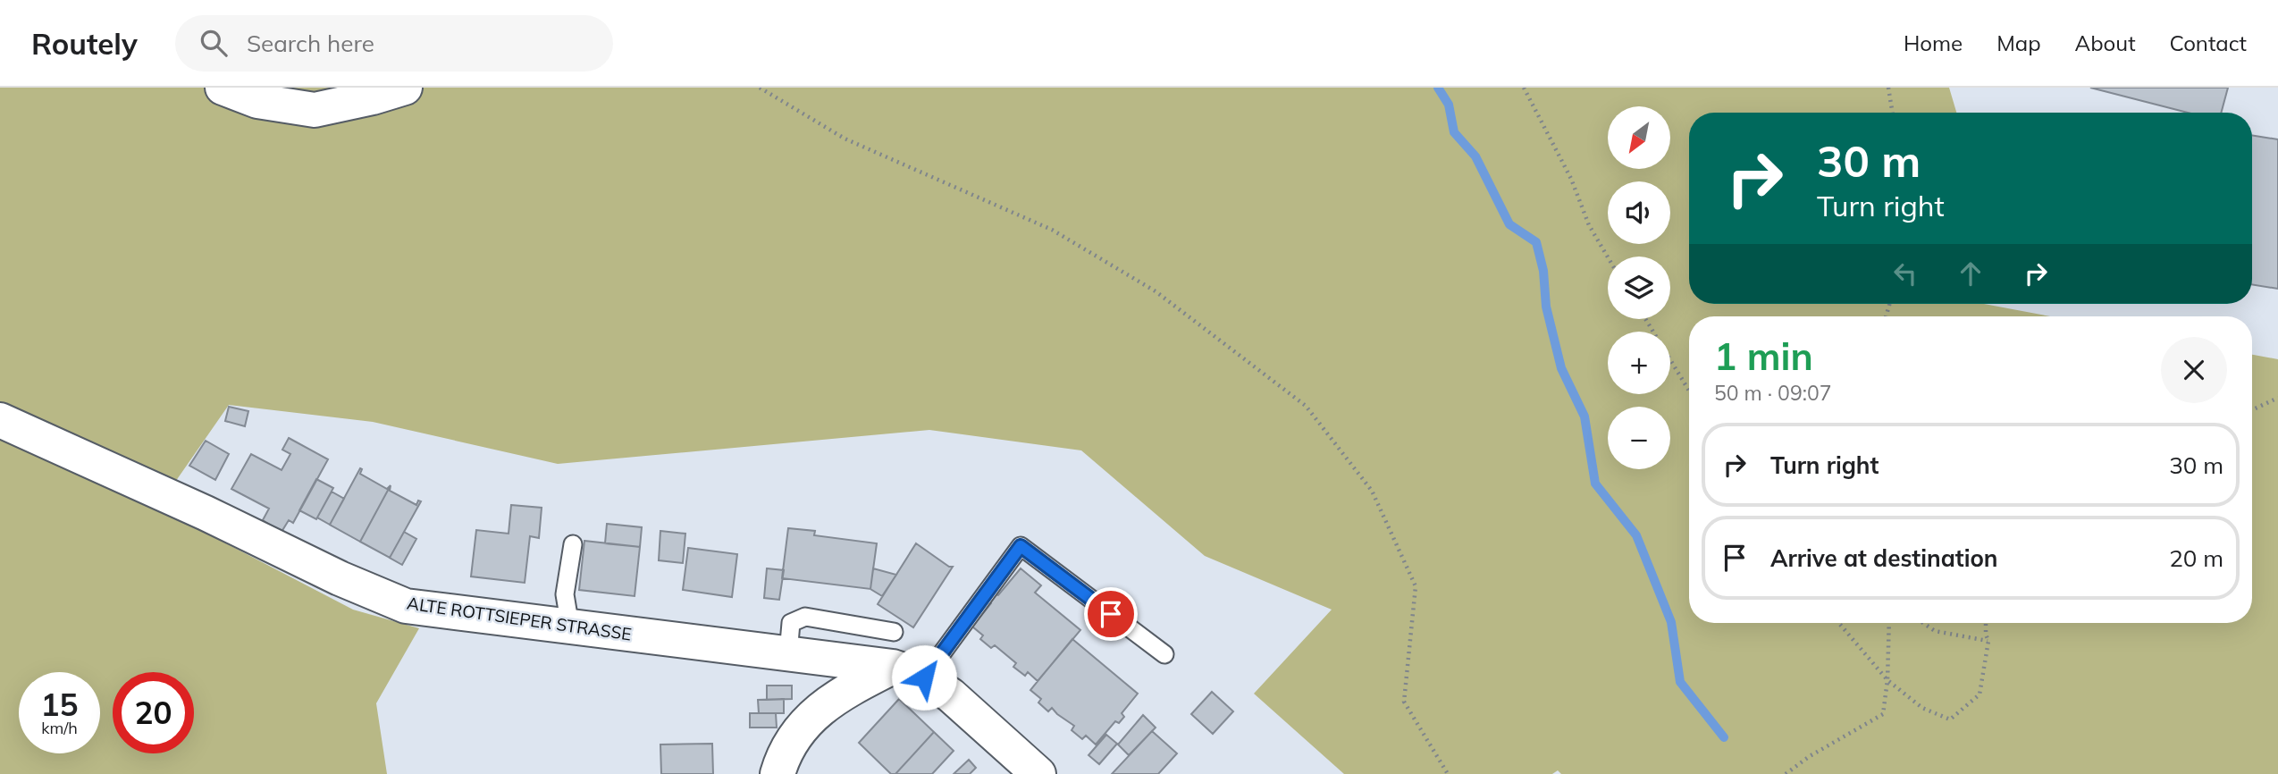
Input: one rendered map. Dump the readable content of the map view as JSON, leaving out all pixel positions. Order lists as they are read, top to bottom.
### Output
{
  "streets": {
    "street": ["ALTE ROTTSIEPER STRASSE"]
  },
  "north": "bottom left",
  "page": {
    "header": "Routely",
    "search": "Search here",
    "nav": [
      "Home",
      "Map",
      "About",
      "Contact"
    ],
    "map_buttons": ["+", "−"],
    "turn": ["30 m", "Turn right"],
    "heading": ["1 min", "50 m · 09:07"],
    "list": [
      {
        "name": "Turn right",
        "value": "30 m"
      },
      {
        "name": "Arrive at destination",
        "value": "20 m"
      }
    ],
    "speed": "15 km/h",
    "limit": "20"
  }
}
